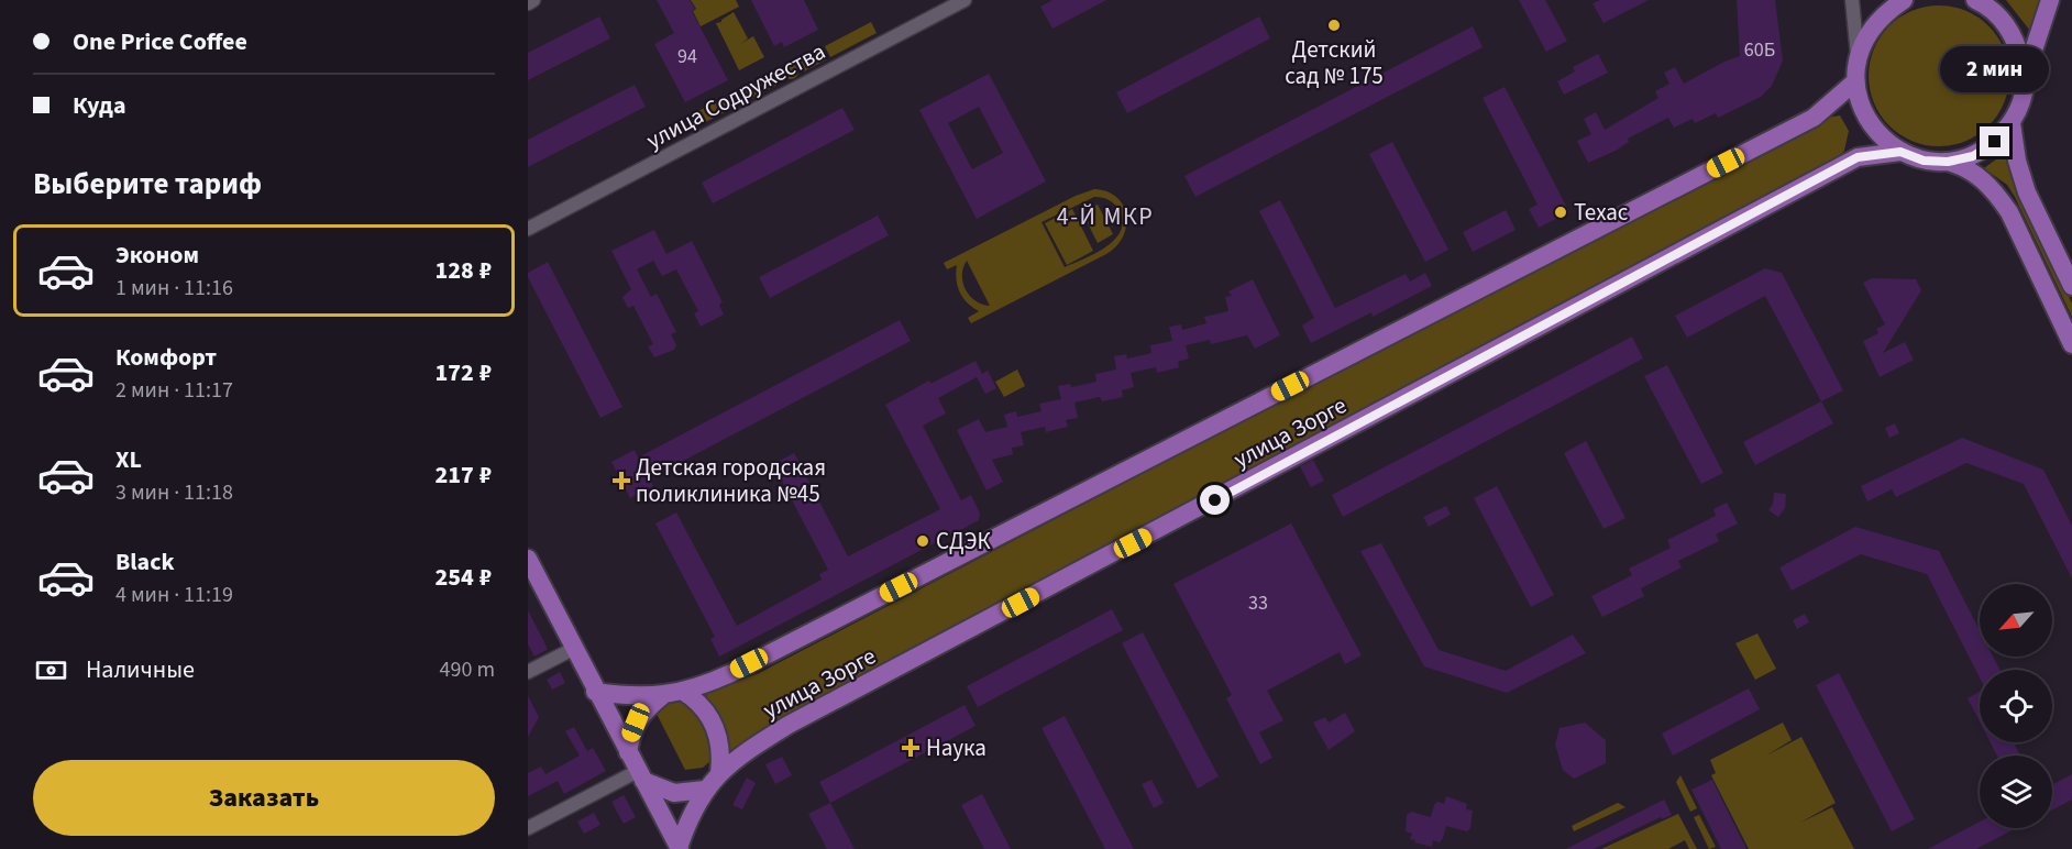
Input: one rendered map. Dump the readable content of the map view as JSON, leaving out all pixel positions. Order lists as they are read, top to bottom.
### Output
{
  "streets": {
    "main road": ["улица Зорге"],
    "street": ["улица Содружества"]
  },
  "districts": ["4-Й МКР"],
  "places": {
    "other": ["Детский сад № 175", "Техас", "СДЭК"],
    "health": ["Детская городская поликлиника №45", "Наука"]
  },
  "house_numbers": ["60Б", "94", "33"],
  "north": "bottom left",
  "page": {
    "banner": ["One Price Coffee", "Куда"],
    "bubble": "2 мин",
    "heading": "Выберите тариф",
    "list": [
      {
        "name": "Эконом",
        "note": "1 мин · 11:16",
        "value": "128 ₽"
      },
      {
        "name": "Комфорт",
        "note": "2 мин · 11:17",
        "value": "172 ₽"
      },
      {
        "name": "XL",
        "note": "3 мин · 11:18",
        "value": "217 ₽"
      },
      {
        "name": "Black",
        "note": "4 мин · 11:19",
        "value": "254 ₽"
      }
    ],
    "pay": ["Наличные", "490 m"],
    "buttons": "Заказать"
  }
}
